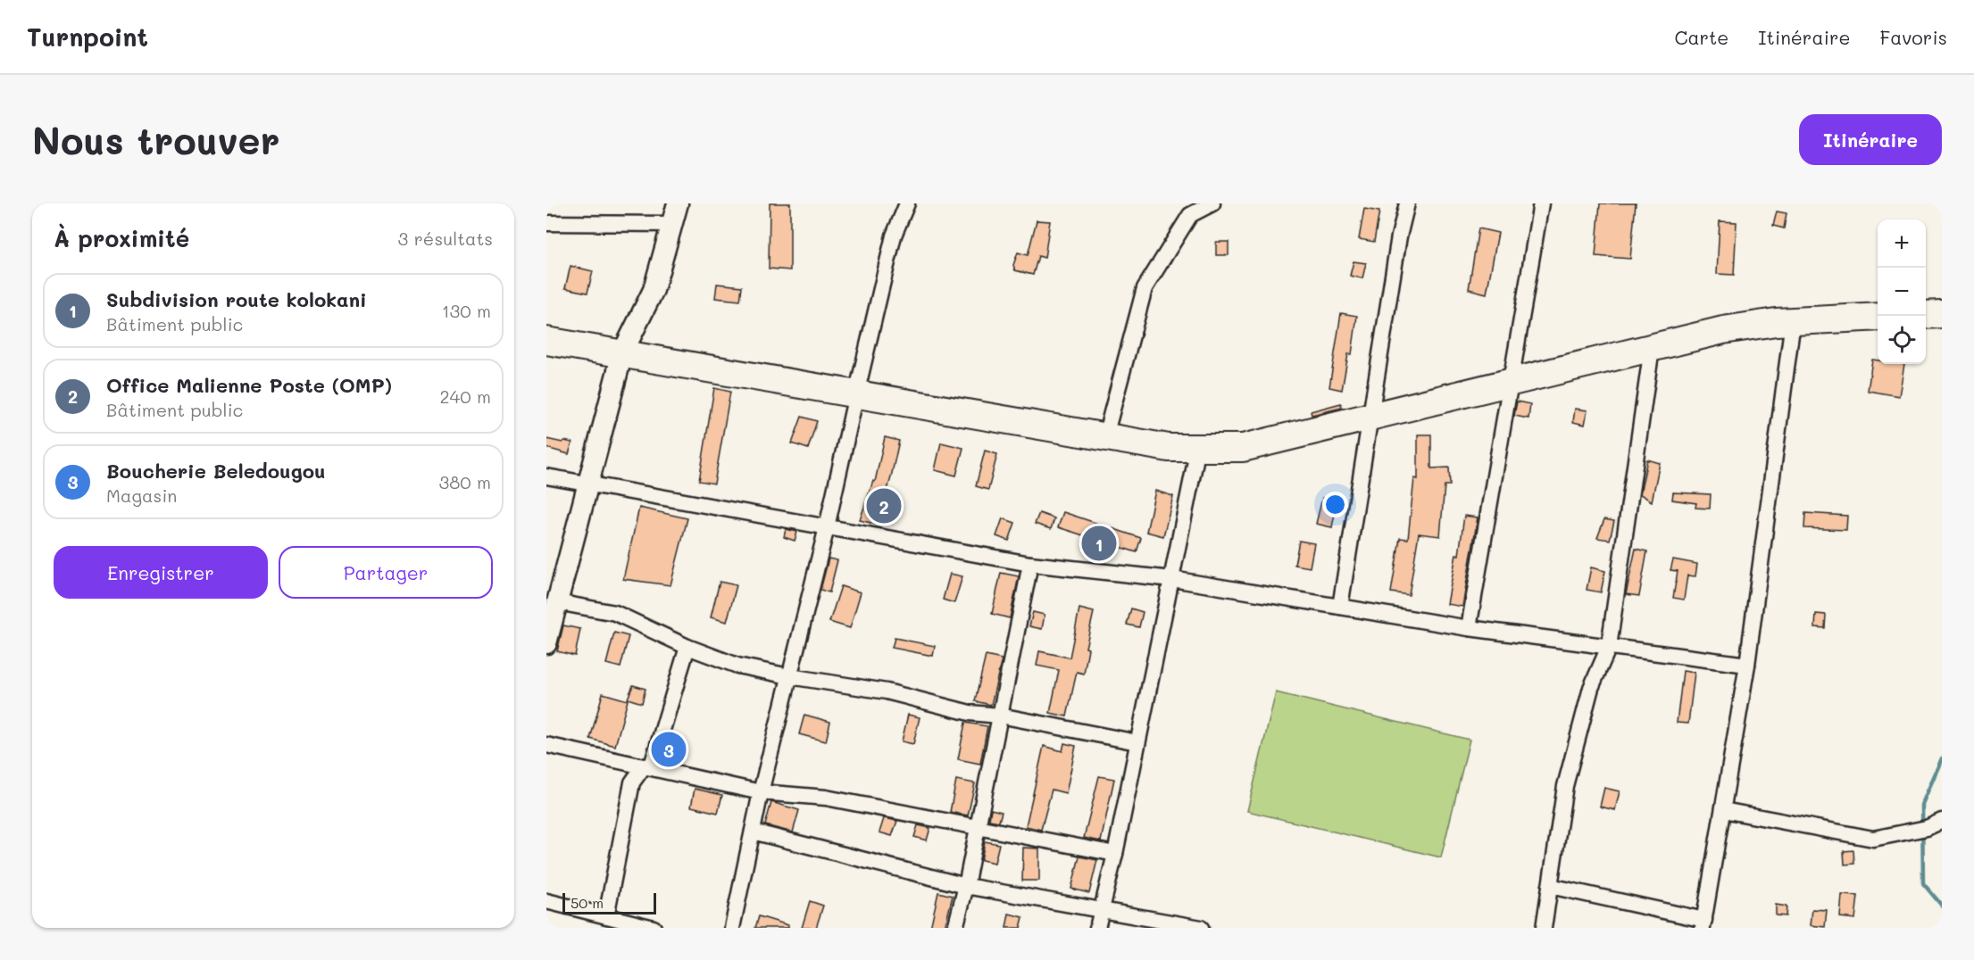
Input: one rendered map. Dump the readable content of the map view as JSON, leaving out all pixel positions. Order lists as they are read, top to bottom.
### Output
{
  "scale_bar": "50 m",
  "page": {
    "header": "Turnpoint",
    "nav": ["Carte", "Itinéraire", "Favoris"],
    "buttons": [
      "Itinéraire",
      ["Enregistrer", "Partager"]
    ],
    "title": "Nous trouver",
    "heading": ["À proximité", "3 résultats"],
    "map_buttons": ["+", "−"],
    "list": [
      {
        "mark": "1",
        "name": "Subdivision route kolokani",
        "note": "Bâtiment public",
        "value": "130 m"
      },
      {
        "mark": "2",
        "name": "Office Malienne Poste (OMP)",
        "note": "Bâtiment public",
        "value": "240 m"
      },
      {
        "mark": "3",
        "name": "Boucherie Beledougou",
        "note": "Magasin",
        "value": "380 m"
      }
    ],
    "pins": ["2", "1", "3"],
    "scale": "50 m"
  }
}
